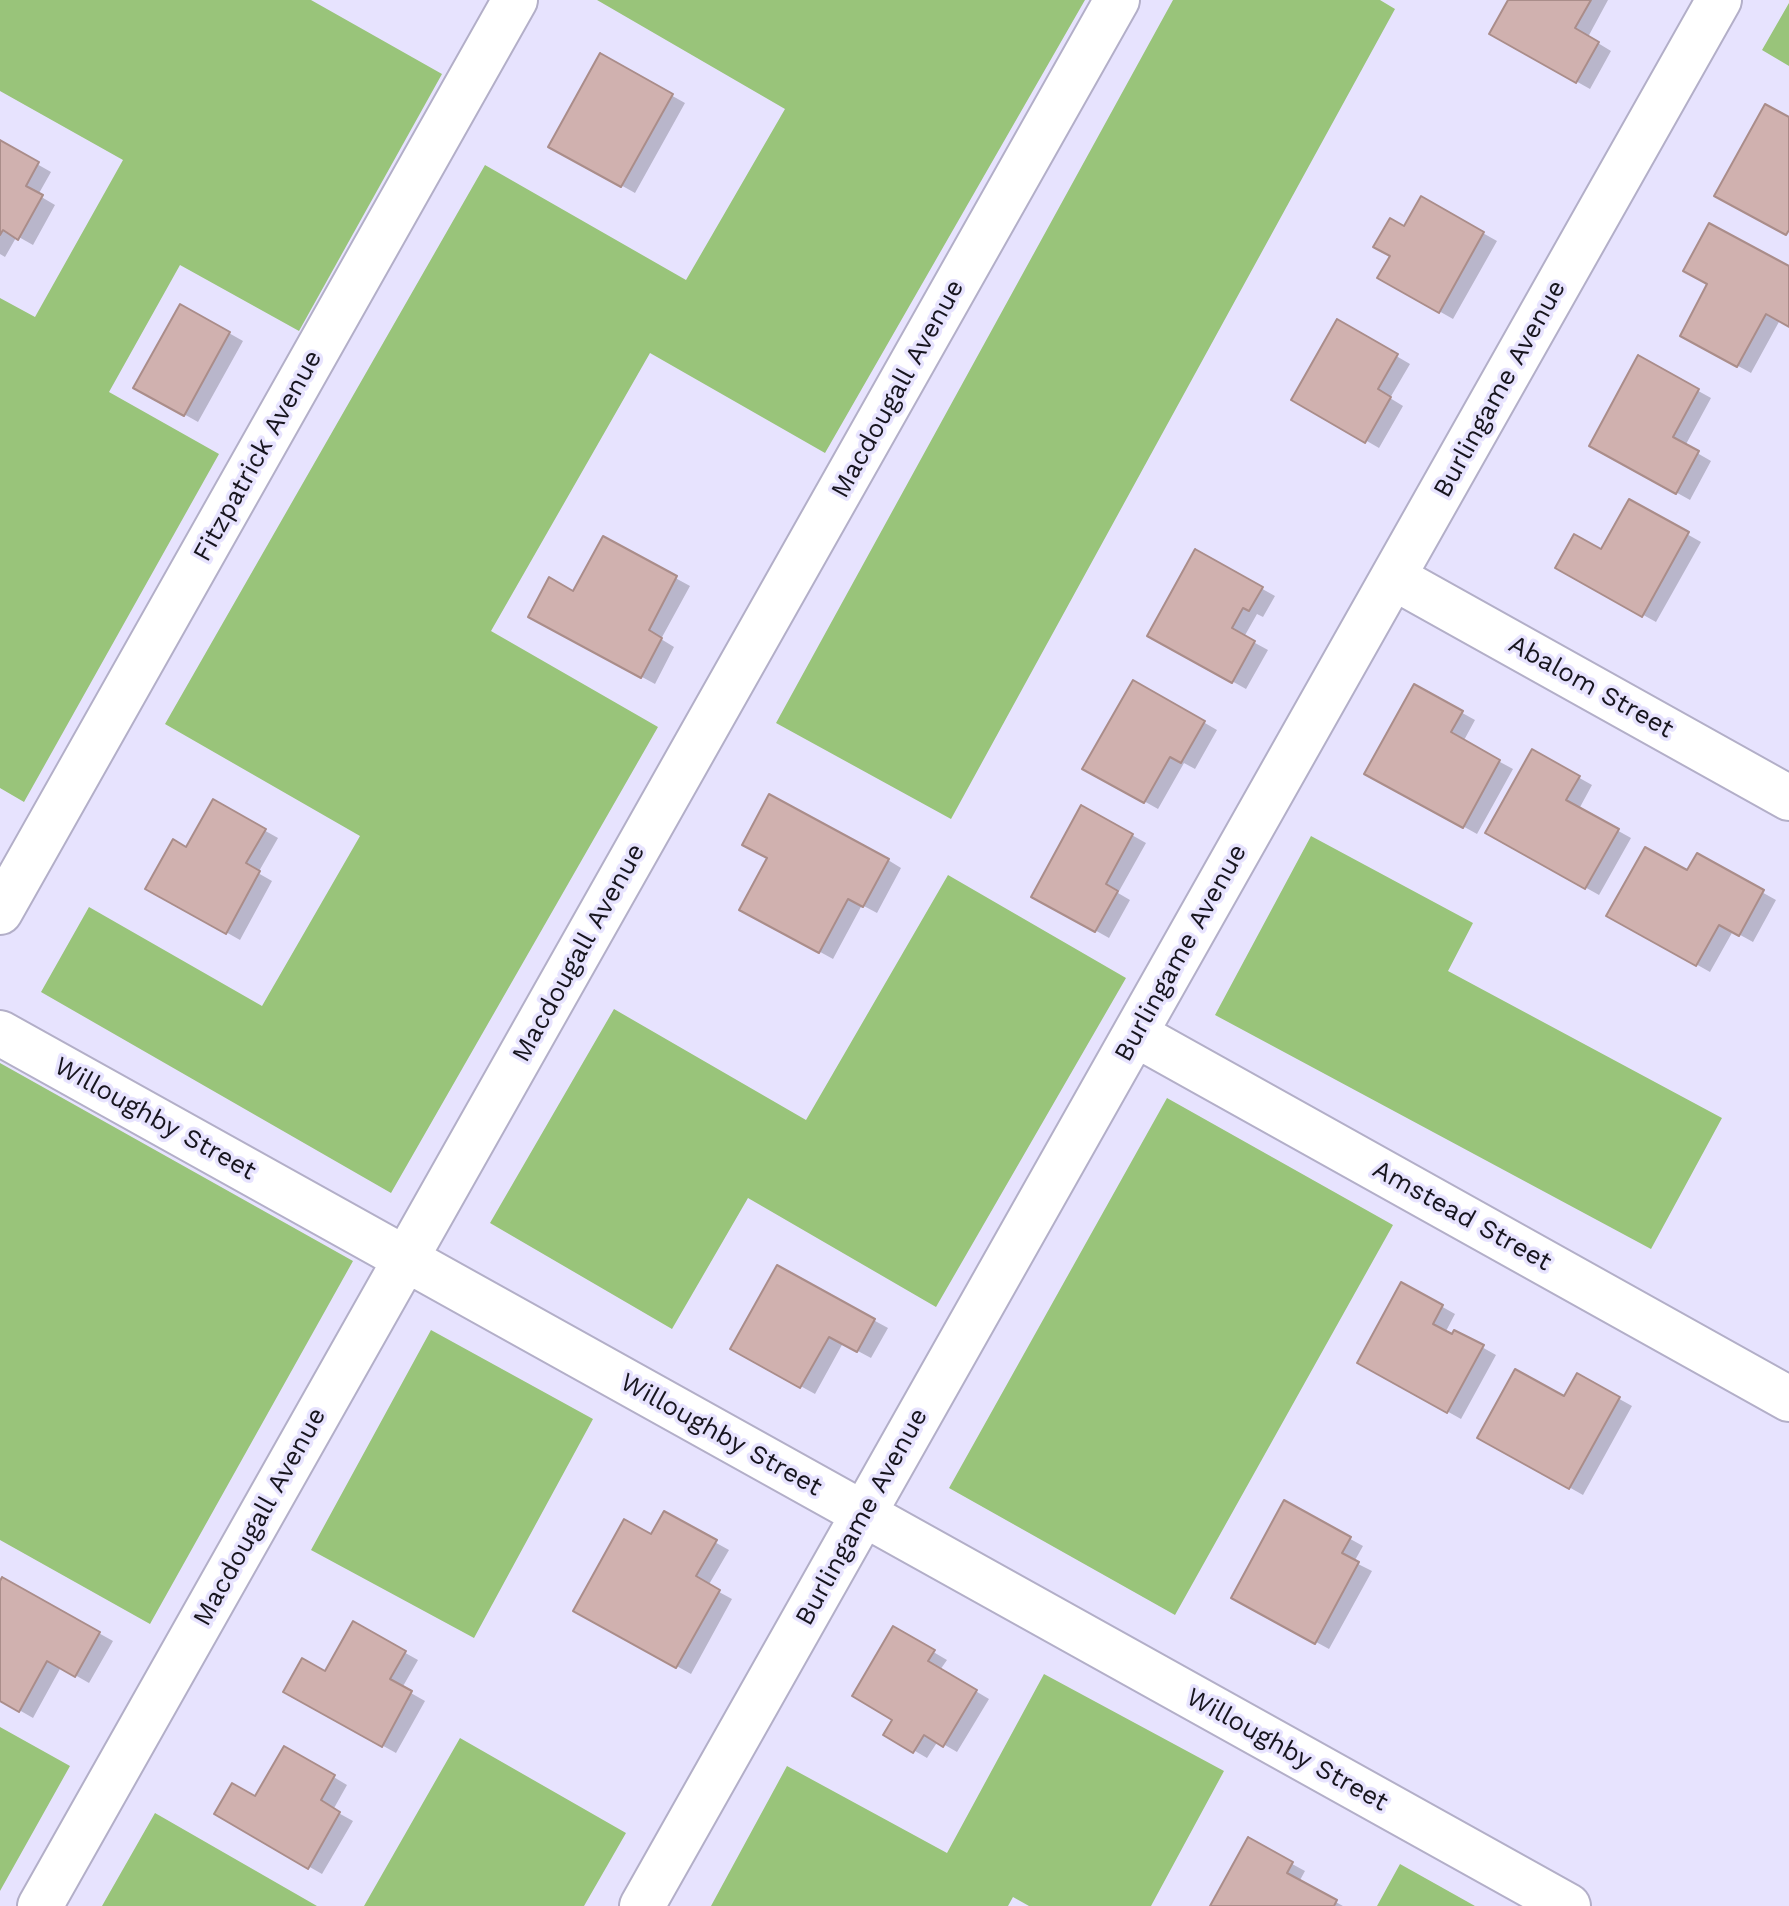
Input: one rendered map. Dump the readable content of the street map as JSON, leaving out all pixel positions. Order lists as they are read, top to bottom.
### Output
{
  "streets": {
    "street": [
      "Macdougall Avenue",
      "Burlingame Avenue",
      "Fitzpatrick Avenue",
      "Abalom Street",
      "Willoughby Street",
      "Amstead Street"
    ]
  },
  "crossings": [
    ["Macdougall Avenue", "Willoughby Street"],
    ["Burlingame Avenue", "Abalom Street"],
    ["Burlingame Avenue", "Willoughby Street"],
    ["Burlingame Avenue", "Amstead Street"]
  ]
}
